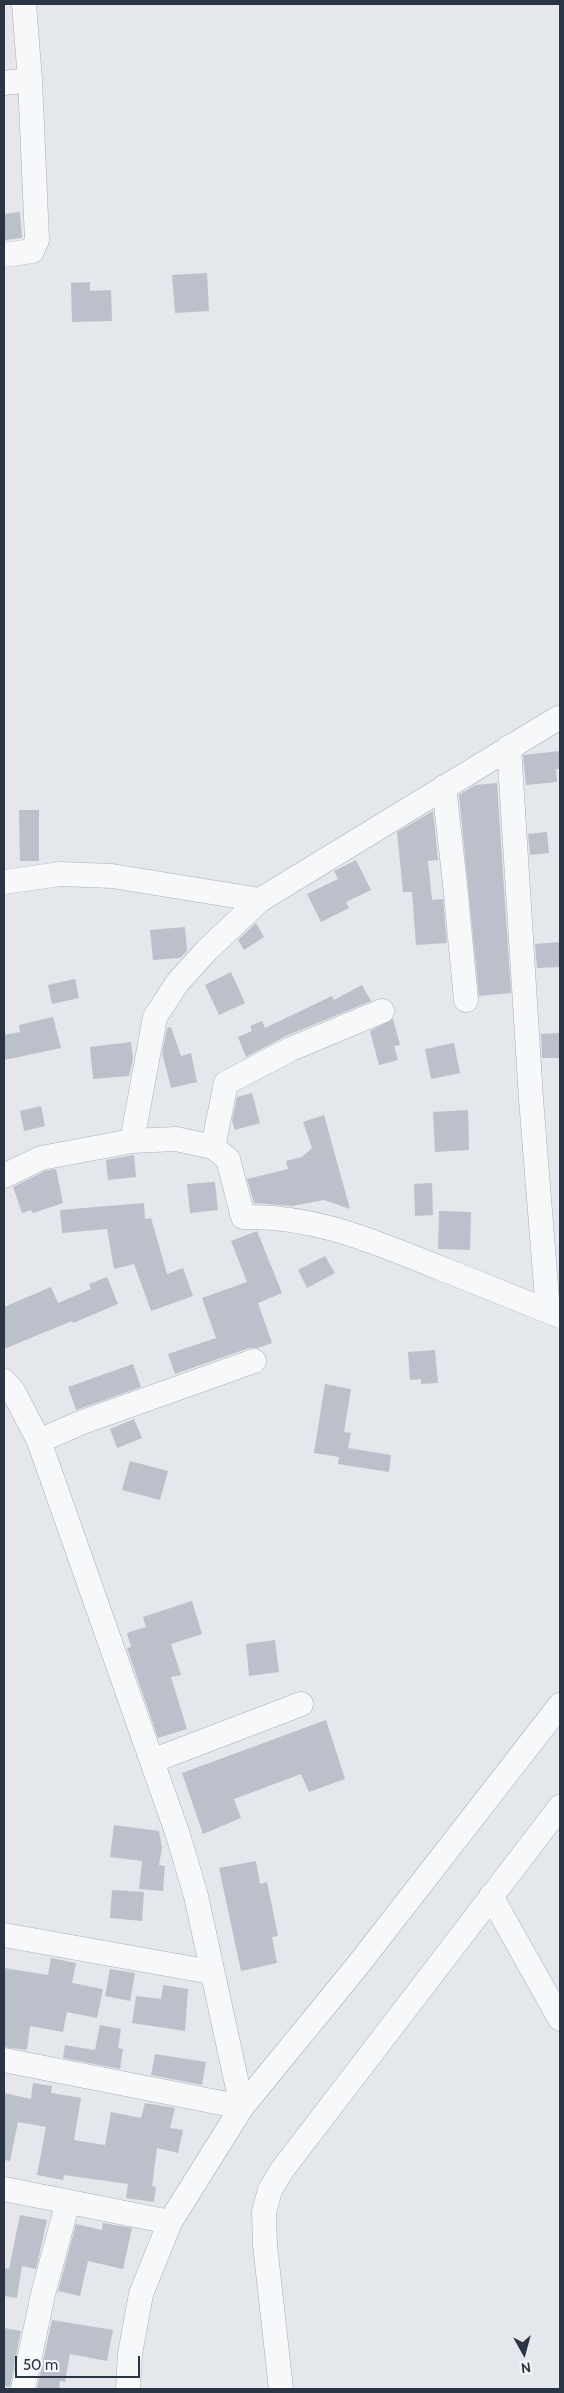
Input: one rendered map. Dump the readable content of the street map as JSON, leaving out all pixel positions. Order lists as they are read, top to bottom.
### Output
{
  "scale_bar": "50 m",
  "north": "bottom"
}
